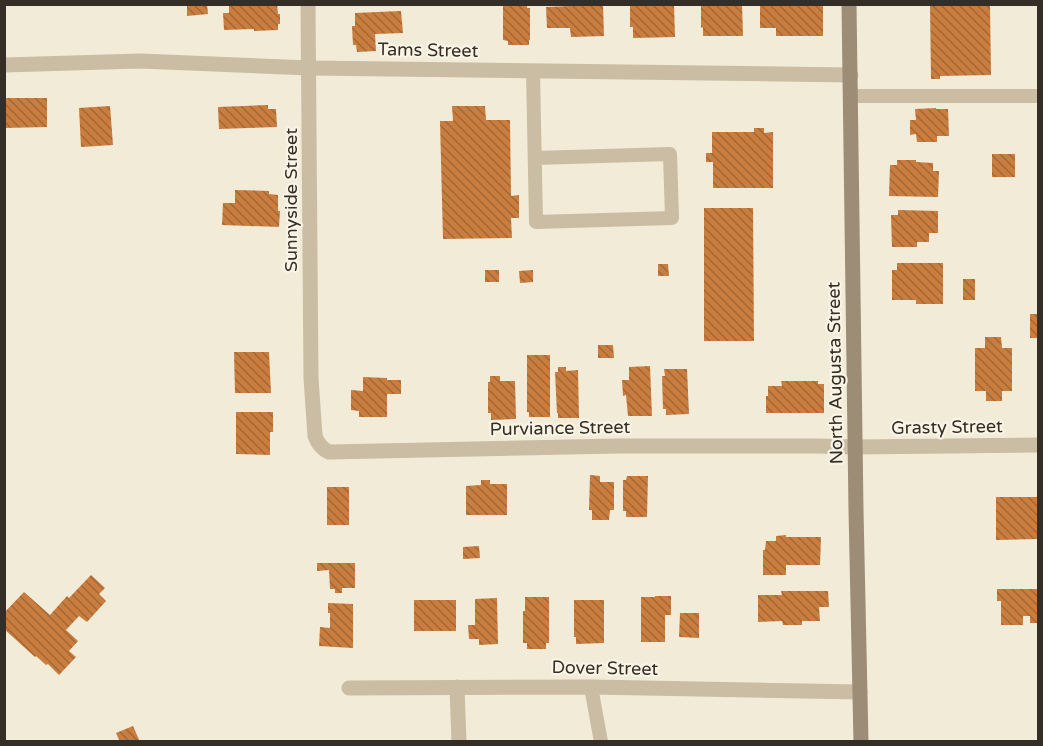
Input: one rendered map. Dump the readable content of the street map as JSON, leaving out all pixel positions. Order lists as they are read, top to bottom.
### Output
{
  "streets": {
    "main road": ["North Augusta Street"],
    "street": [
      "Tams Street",
      "Sunnyside Street",
      "Grasty Street",
      "Purviance Street",
      "Dover Street"
    ]
  },
  "crossings": [
    ["Tams Street", "Sunnyside Street"],
    ["Tams Street", "North Augusta Street"],
    ["Sunnyside Street", "Purviance Street"],
    ["North Augusta Street", "Grasty Street"],
    ["North Augusta Street", "Purviance Street"],
    ["North Augusta Street", "Dover Street"],
    ["Grasty Street", "Purviance Street"]
  ]
}
